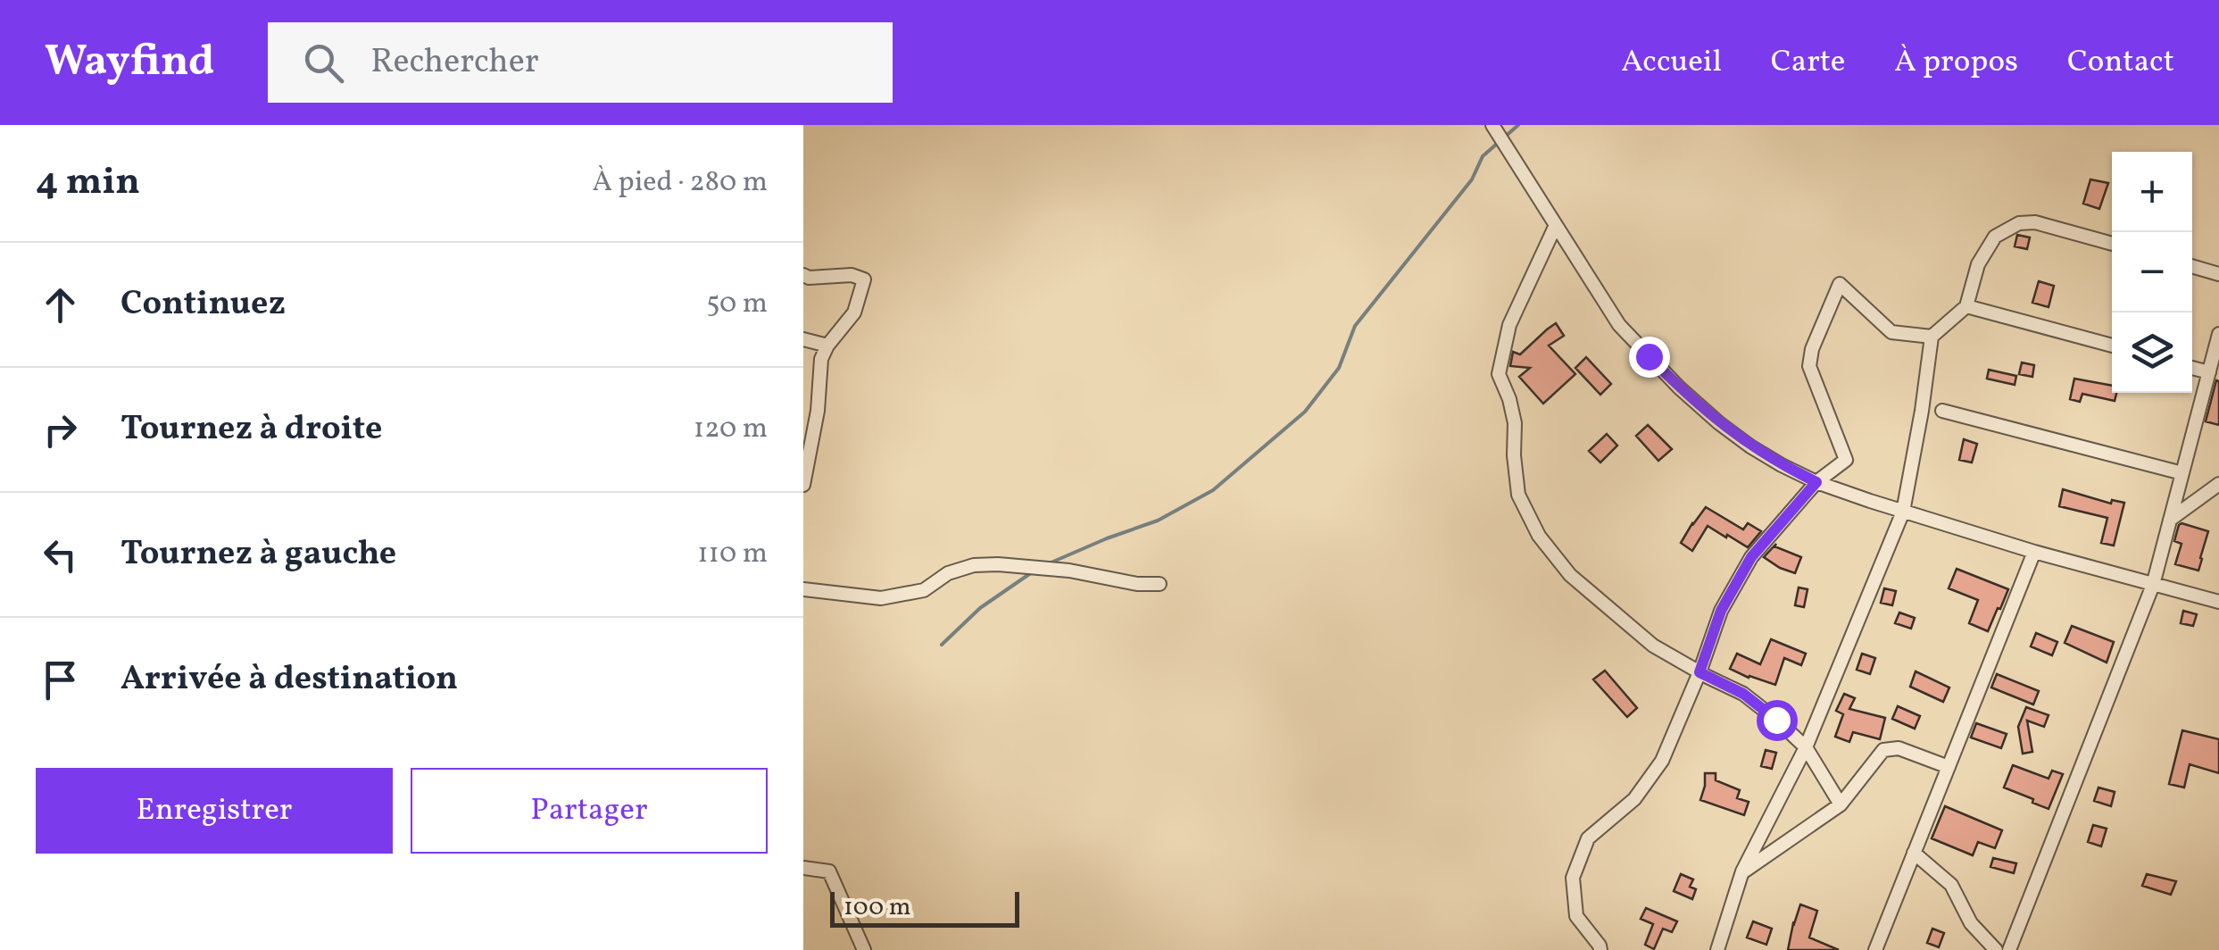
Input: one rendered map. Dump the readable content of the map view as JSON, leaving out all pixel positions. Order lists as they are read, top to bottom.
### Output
{
  "scale_bar": "100 m",
  "page": {
    "header": "Wayfind",
    "search": "Rechercher",
    "nav": [
      "Accueil",
      "Carte",
      "À propos",
      "Contact"
    ],
    "heading": ["4 min", "À pied · 280 m"],
    "map_buttons": ["+", "−"],
    "list": [
      ["Continuez", "50 m"],
      ["Tournez à droite", "120 m"],
      ["Tournez à gauche", "110 m"],
      "Arrivée à destination"
    ],
    "buttons": ["Enregistrer", "Partager"],
    "scale": "100 m"
  }
}
